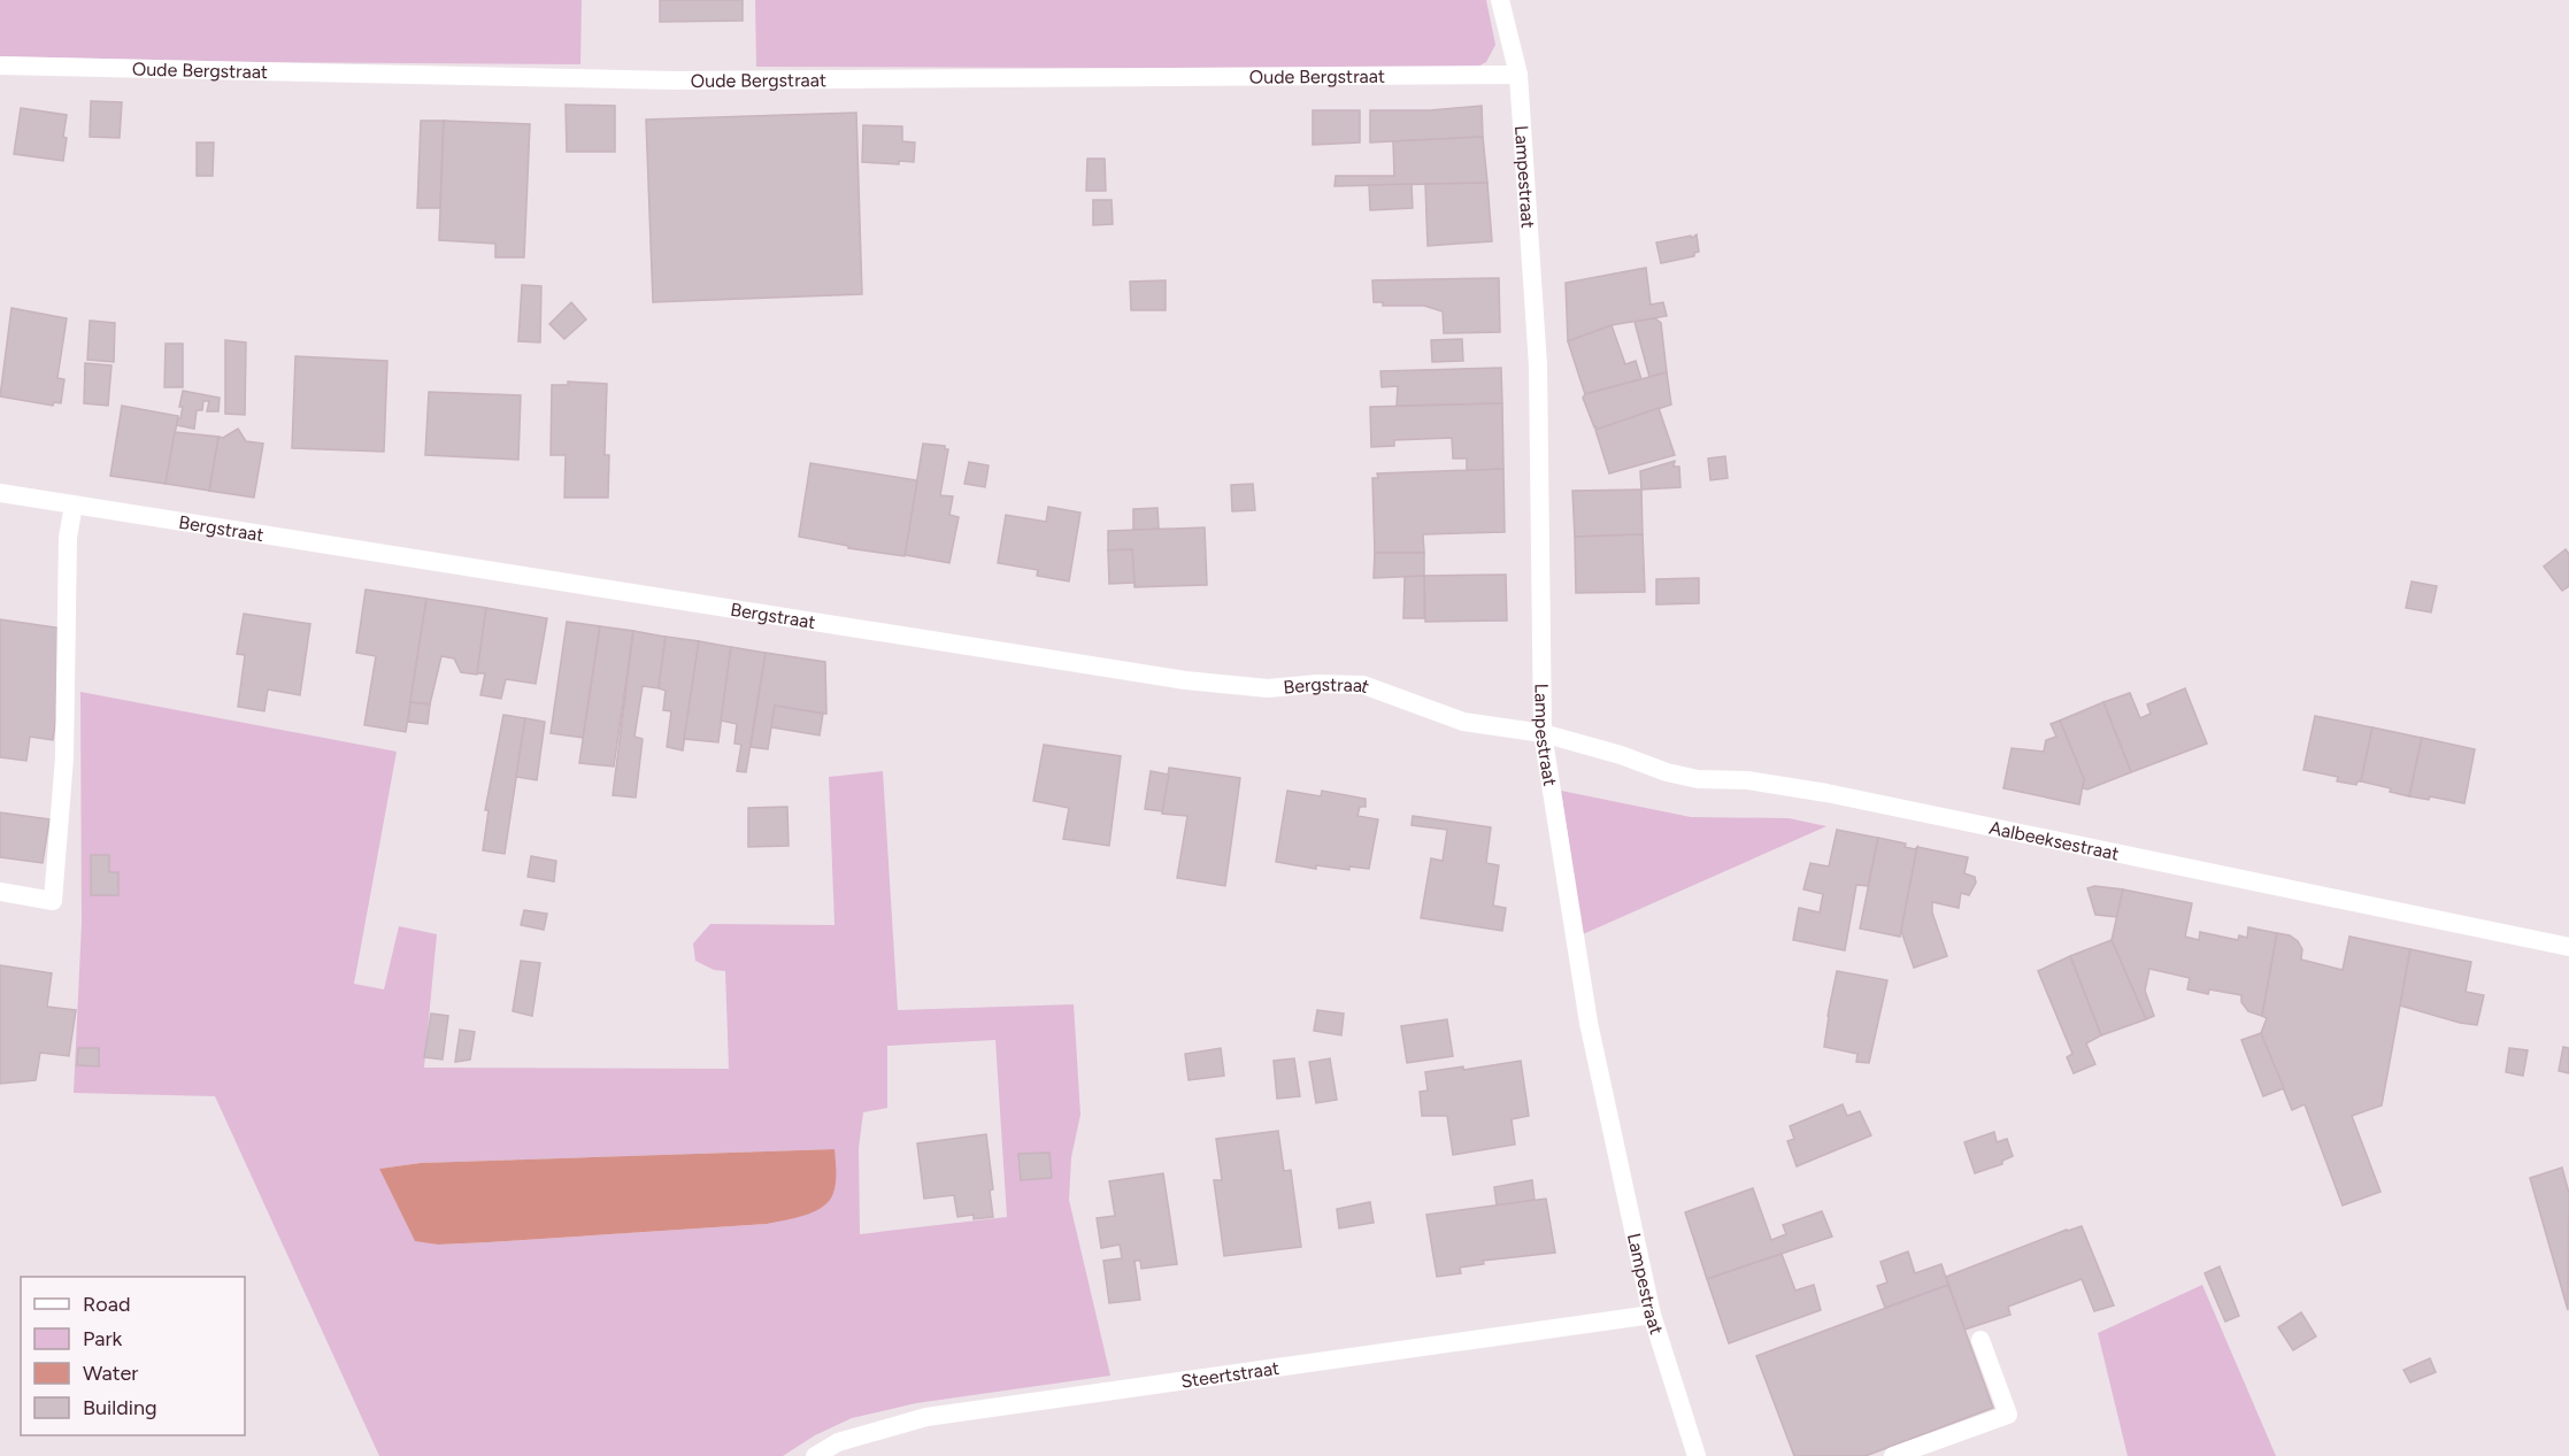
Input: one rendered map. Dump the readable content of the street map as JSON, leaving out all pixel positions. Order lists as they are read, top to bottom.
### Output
{
  "streets": {
    "street": [
      "Oude Bergstraat",
      "Lampestraat",
      "Bergstraat",
      "Aalbeeksestraat",
      "Steertstraat"
    ]
  },
  "crossings": [
    ["Oude Bergstraat", "Lampestraat"],
    ["Lampestraat", "Bergstraat"],
    ["Lampestraat", "Aalbeeksestraat"],
    ["Lampestraat", "Steertstraat"],
    ["Bergstraat", "Aalbeeksestraat"]
  ],
  "legend": [
    "Road",
    "Park",
    "Water",
    "Building"
  ]
}
